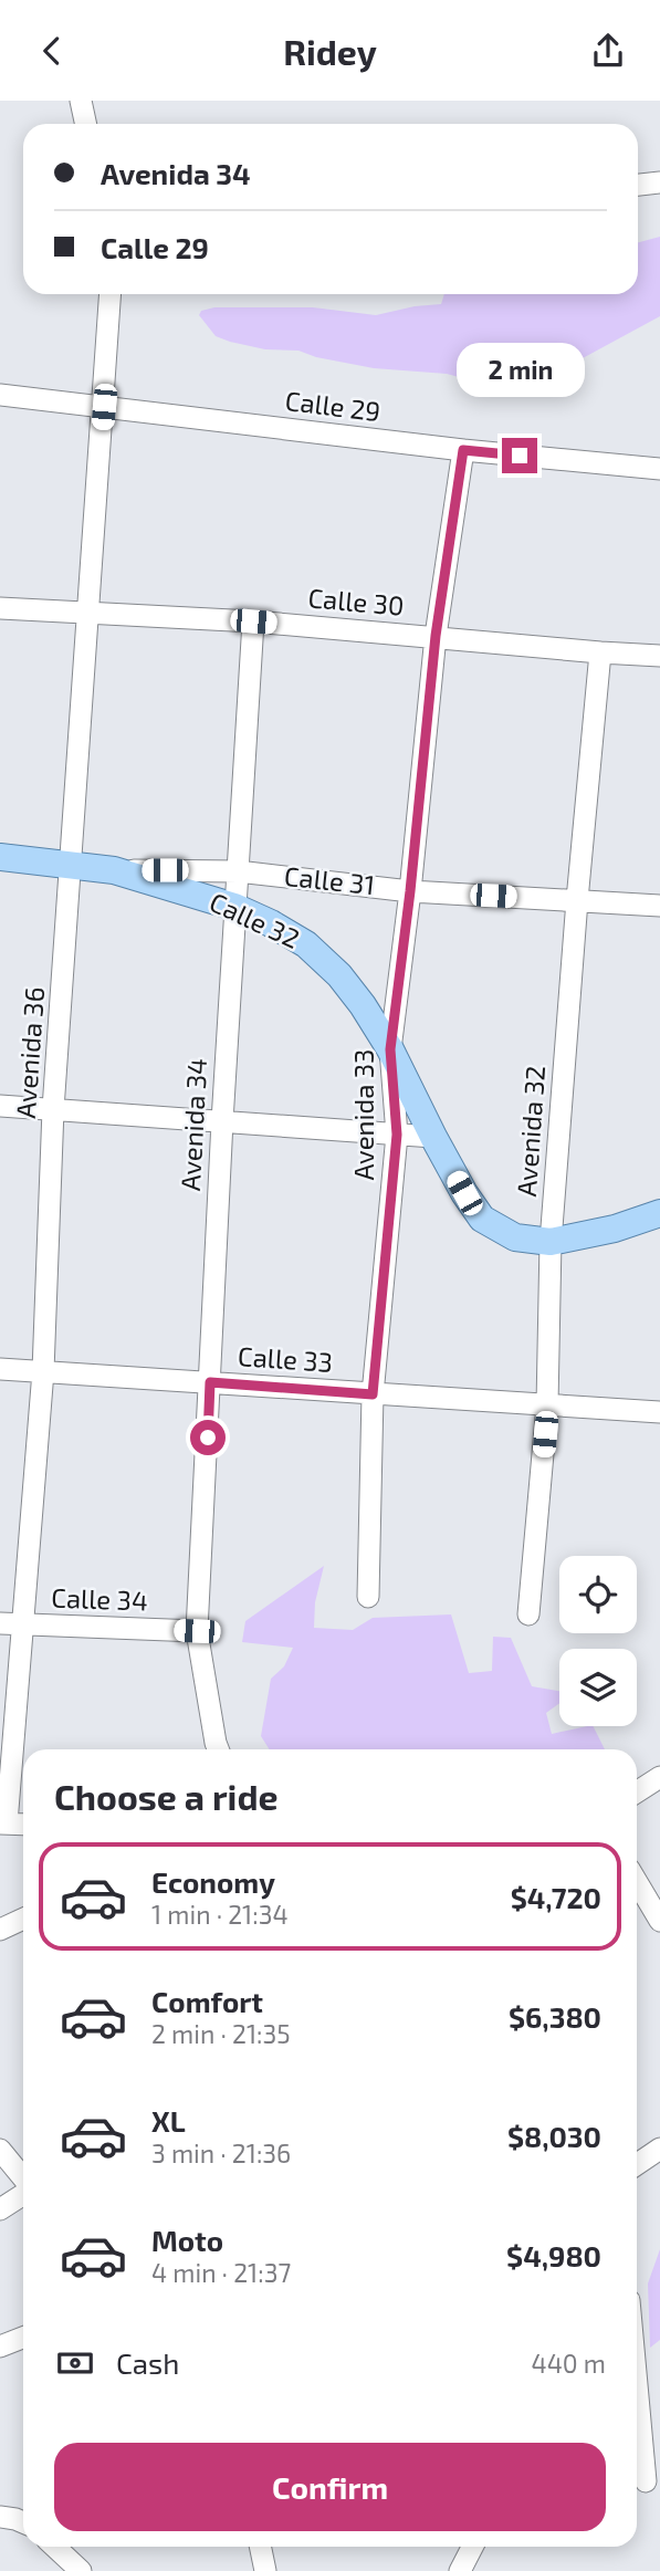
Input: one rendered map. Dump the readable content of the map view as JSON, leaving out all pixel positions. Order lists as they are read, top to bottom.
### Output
{
  "streets": {
    "main road": ["Calle 31", "Calle 32"],
    "street": [
      "Calle 29",
      "Calle 30",
      "Avenida 36",
      "Avenida 33",
      "Avenida 34",
      "Avenida 32",
      "Calle 33",
      "Calle 34"
    ]
  },
  "crossings": [
    ["Calle 29", "Avenida 36"],
    ["Calle 29", "Avenida 33"],
    ["Calle 30", "Avenida 36"],
    ["Calle 30", "Avenida 33"],
    ["Calle 30", "Avenida 34"],
    ["Calle 30", "Avenida 32"],
    ["Calle 31", "Calle 32"],
    ["Calle 31", "Avenida 36"],
    ["Calle 31", "Avenida 33"],
    ["Calle 31", "Avenida 34"],
    ["Calle 31", "Avenida 32"],
    ["Calle 32", "Avenida 33"],
    ["Calle 32", "Avenida 34"],
    ["Calle 32", "Avenida 32"],
    ["Avenida 36", "Calle 33"],
    ["Avenida 36", "Calle 34"],
    ["Avenida 33", "Calle 33"],
    ["Avenida 34", "Calle 33"],
    ["Avenida 34", "Calle 34"],
    ["Avenida 32", "Calle 33"]
  ],
  "page": {
    "header": "Ridey",
    "banner": ["Avenida 34", "Calle 29"],
    "bubble": "2 min",
    "heading": "Choose a ride",
    "list": [
      {
        "name": "Economy",
        "note": "1 min · 21:34",
        "value": "$4,720"
      },
      {
        "name": "Comfort",
        "note": "2 min · 21:35",
        "value": "$6,380"
      },
      {
        "name": "XL",
        "note": "3 min · 21:36",
        "value": "$8,030"
      },
      {
        "name": "Moto",
        "note": "4 min · 21:37",
        "value": "$4,980"
      }
    ],
    "pay": ["Cash", "440 m"],
    "buttons": "Confirm"
  }
}
